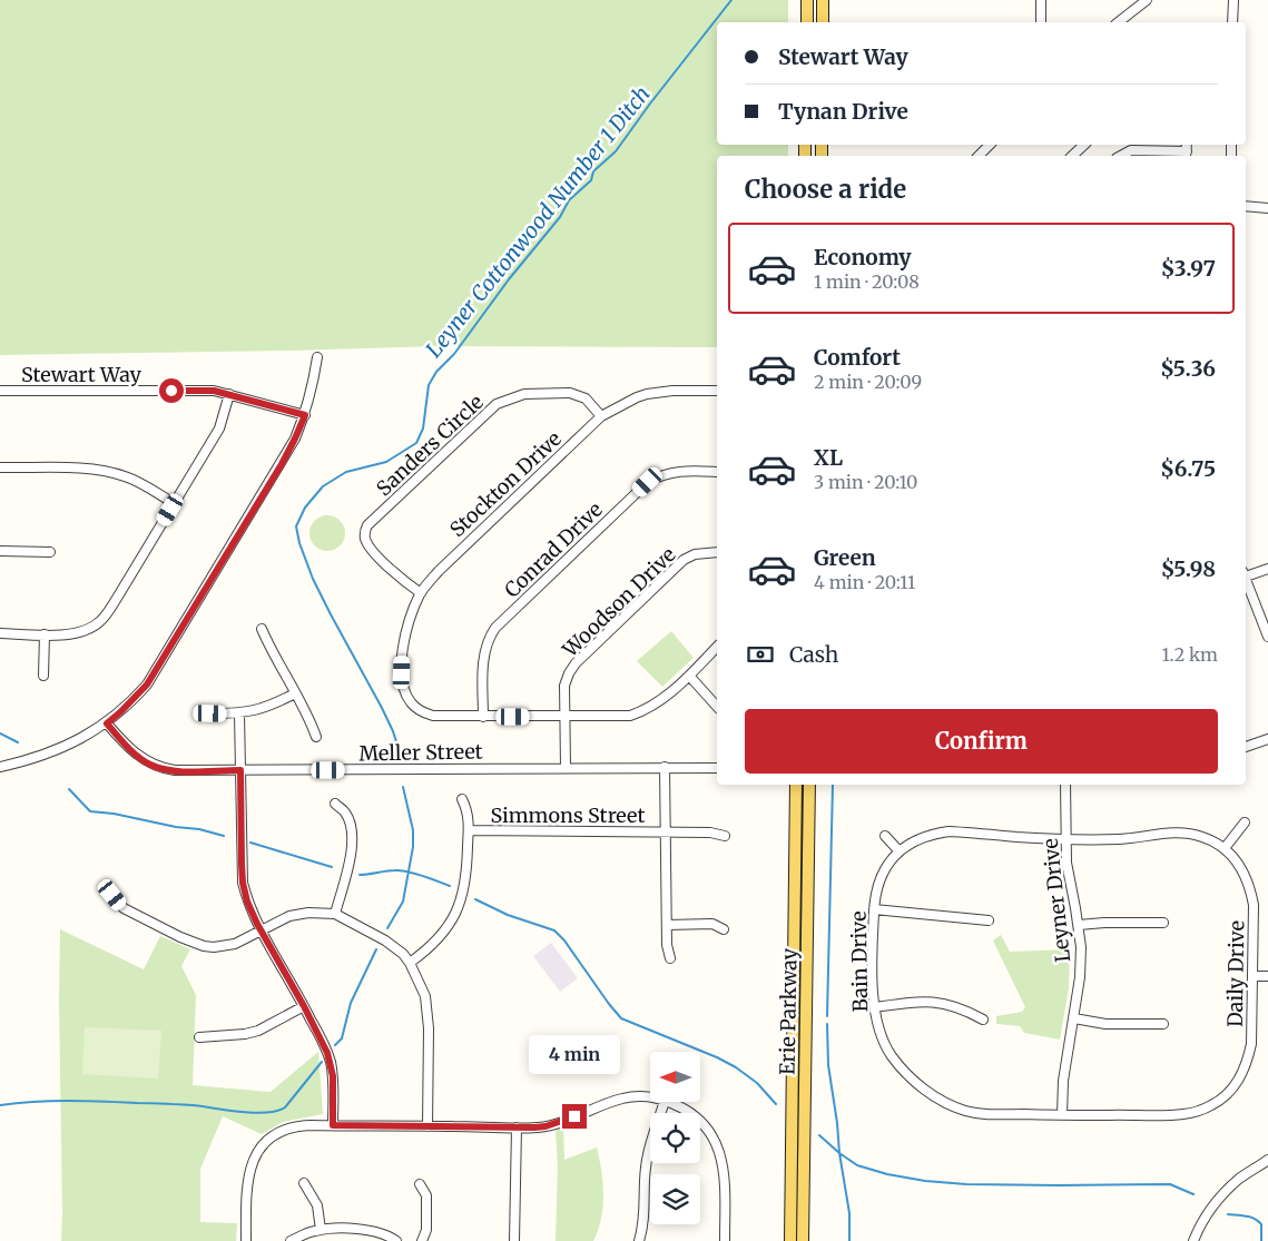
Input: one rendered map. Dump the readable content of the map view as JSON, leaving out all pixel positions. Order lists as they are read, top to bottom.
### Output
{
  "streets": {
    "main road": ["Erie Parkway"],
    "street": [
      "Stewart Way",
      "Sanders Circle",
      "Stockton Drive",
      "Conrad Drive",
      "Woodson Drive",
      "Meller Street",
      "Simmons Street",
      "Leyner Drive",
      "Bain Drive",
      "Daily Drive"
    ]
  },
  "crossings": [
    ["Sanders Circle", "Stockton Drive"],
    ["Stockton Drive", "Conrad Drive"],
    ["Woodson Drive", "Meller Street"],
    ["Leyner Drive", "Bain Drive"],
    ["Leyner Drive", "Daily Drive"],
    ["Bain Drive", "Daily Drive"]
  ],
  "water": ["Leyner Cottonwood Number 1 Ditch"],
  "north": "left",
  "page": {
    "banner": ["Stewart Way", "Tynan Drive"],
    "heading": "Choose a ride",
    "list": [
      {
        "name": "Economy",
        "note": "1 min · 20:08",
        "value": "$3.97"
      },
      {
        "name": "Comfort",
        "note": "2 min · 20:09",
        "value": "$5.36"
      },
      {
        "name": "XL",
        "note": "3 min · 20:10",
        "value": "$6.75"
      },
      {
        "name": "Green",
        "note": "4 min · 20:11",
        "value": "$5.98"
      }
    ],
    "pay": ["Cash", "1.2 km"],
    "buttons": "Confirm",
    "bubble": "4 min"
  }
}
